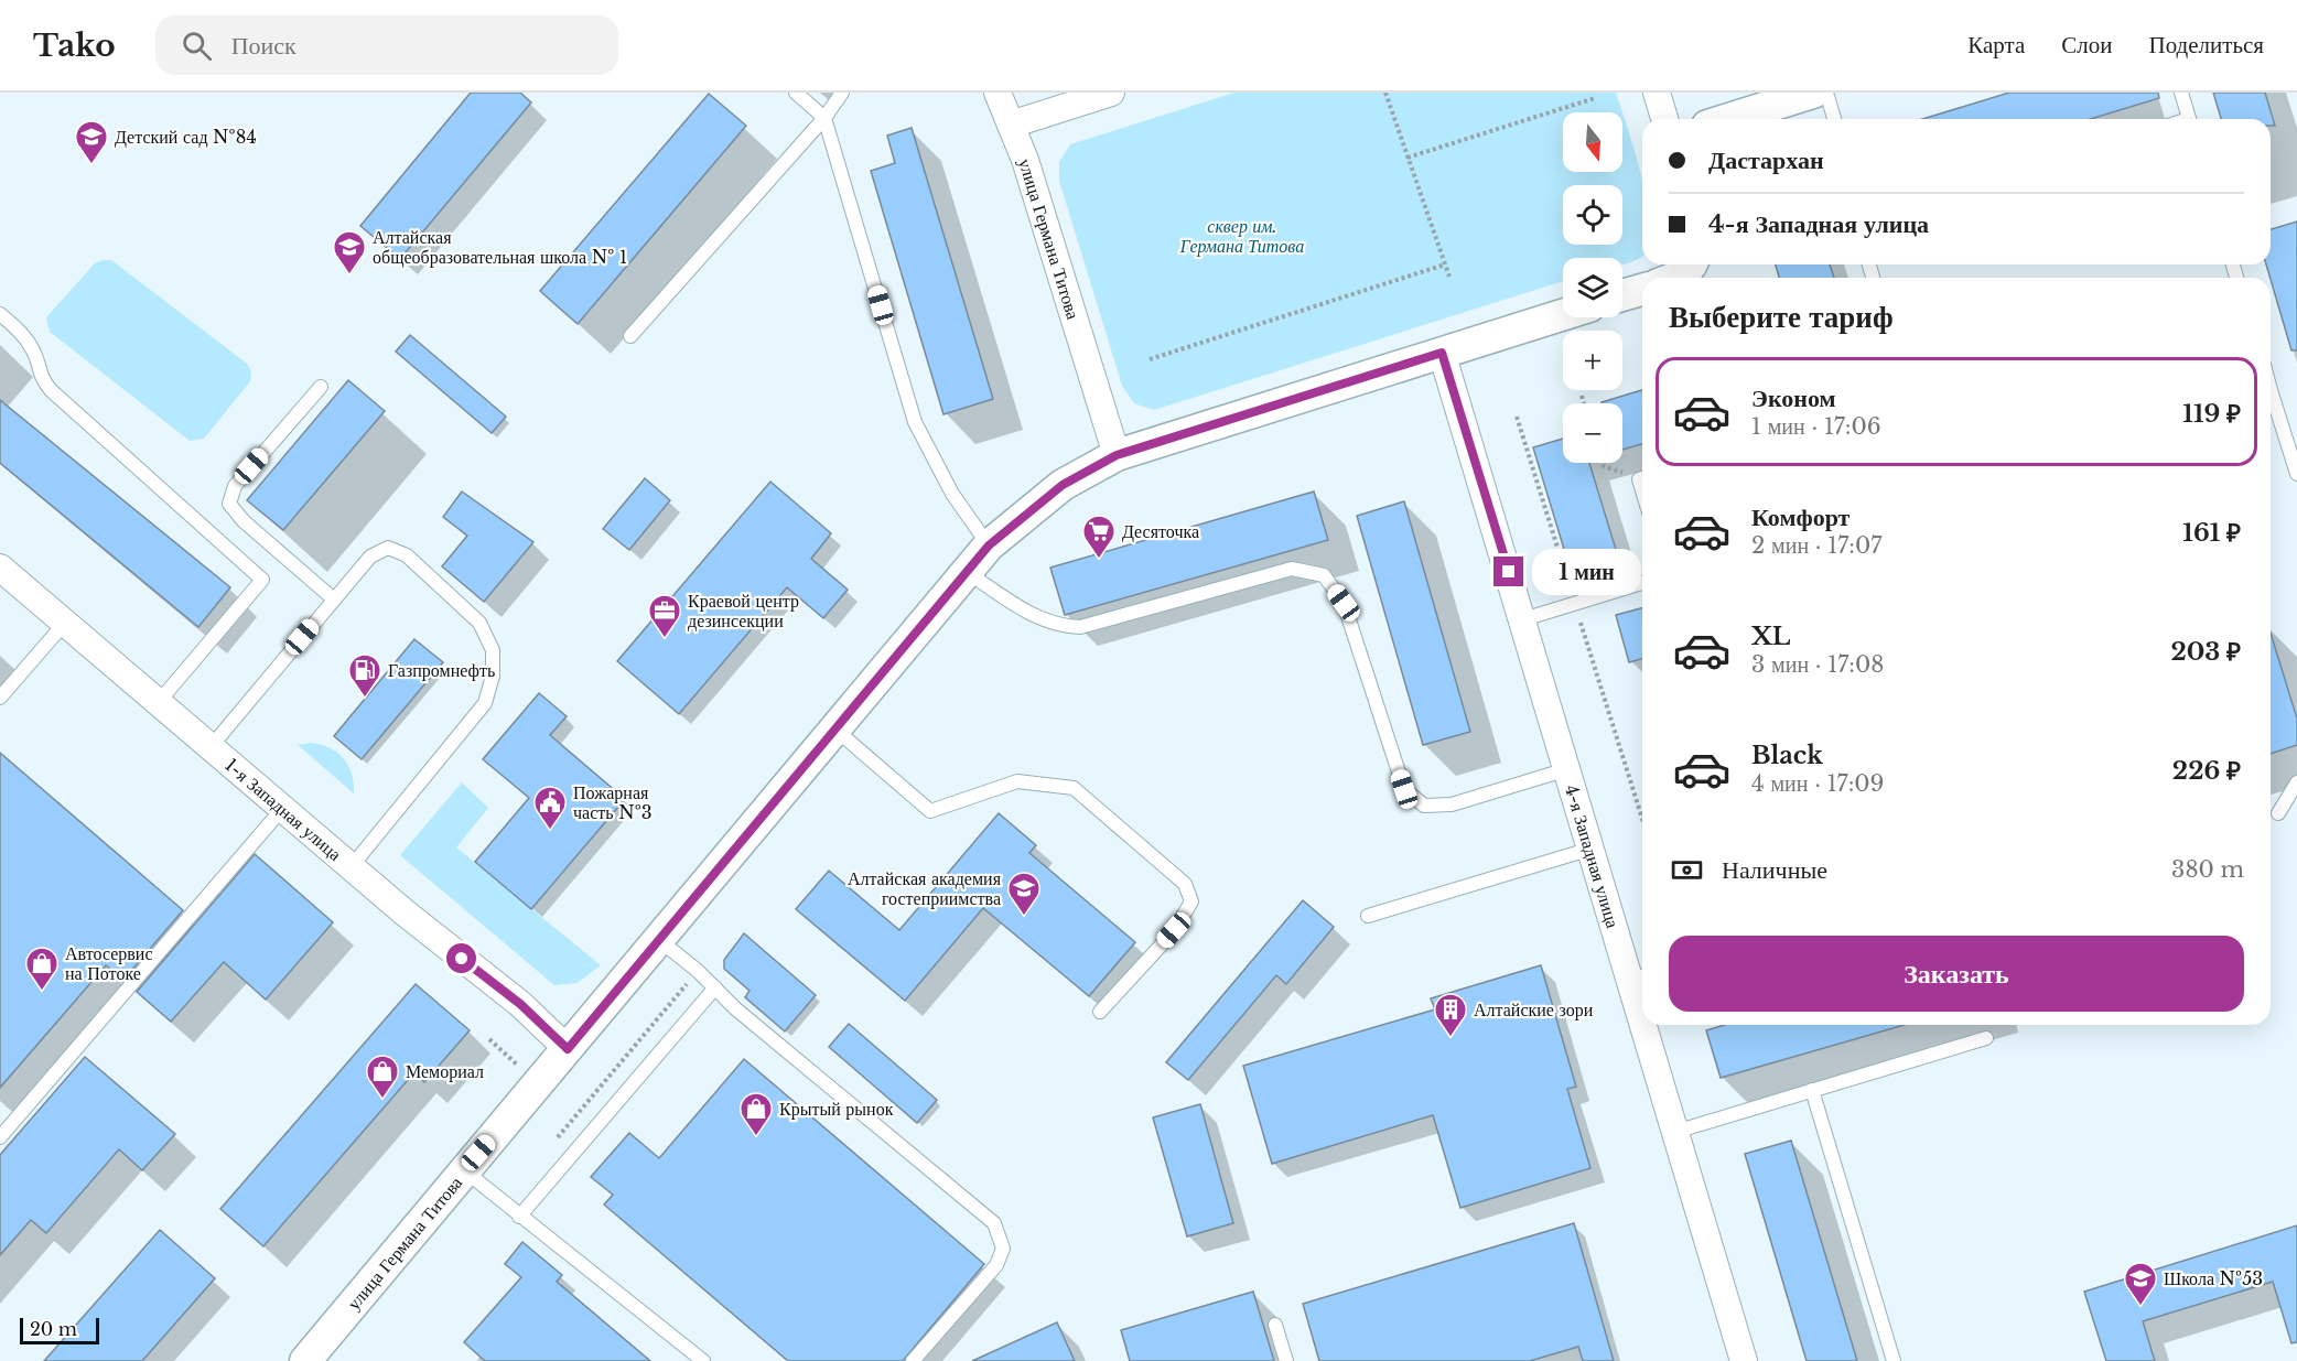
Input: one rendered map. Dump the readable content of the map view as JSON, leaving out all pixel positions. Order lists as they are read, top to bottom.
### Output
{
  "streets": {
    "street": ["улица Германа Титова", "1-я Западная улица", "4-я Западная улица"]
  },
  "crossings": [
    ["улица Германа Титова", "1-я Западная улица"],
    ["улица Германа Титова", "4-я Западная улица"]
  ],
  "parks": ["сквер им. Германа Титова"],
  "places": {
    "school or university": [
      "Детский сад №84",
      "Алтайская общеобразовательная школа № 1",
      "Алтайская академия гостеприимства",
      "Школа №53"
    ],
    "supermarket": ["Десяточка"],
    "office": ["Краевой центр дезинсекции"],
    "fuel station": ["Газпромнефть"],
    "public building": ["Пожарная часть №3"],
    "shop": ["Автосервис на Потоке", "Мемориал", "Крытый рынок"],
    "building": ["Алтайские зори"]
  },
  "scale_bar": "20 m",
  "north": "bottom",
  "page": {
    "header": "Tako",
    "search": "Поиск",
    "nav": ["Карта", "Слои", "Поделиться"],
    "map_buttons": ["+", "−"],
    "banner": ["Дастархан", "4-я Западная улица"],
    "heading": "Выберите тариф",
    "list": [
      {
        "name": "Эконом",
        "note": "1 мин · 17:06",
        "value": "119 ₽"
      },
      {
        "name": "Комфорт",
        "note": "2 мин · 17:07",
        "value": "161 ₽"
      },
      {
        "name": "XL",
        "note": "3 мин · 17:08",
        "value": "203 ₽"
      },
      {
        "name": "Black",
        "note": "4 мин · 17:09",
        "value": "226 ₽"
      }
    ],
    "bubble": "1 мин",
    "pay": ["Наличные", "380 m"],
    "buttons": "Заказать",
    "scale": "20 m"
  }
}
